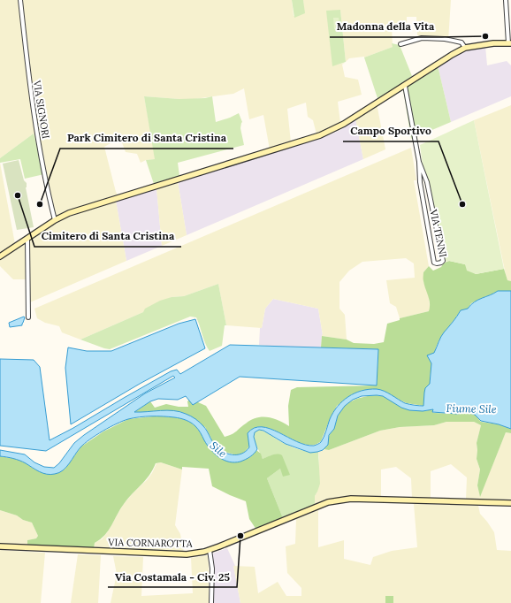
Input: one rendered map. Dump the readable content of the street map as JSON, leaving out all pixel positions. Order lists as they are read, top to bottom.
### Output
{
  "streets": {
    "street": ["VIA SIGNORI", "VIA TENNI", "VIA CORNAROTTA"]
  },
  "water": ["Fiume Sile", "Sile"],
  "places": [
    "Madonna della Vita",
    "Cimitero di Santa Cristina",
    "Park Cimitero di Santa Cristina",
    "Campo Sportivo",
    "Via Costamala - Civ. 25"
  ]
}
